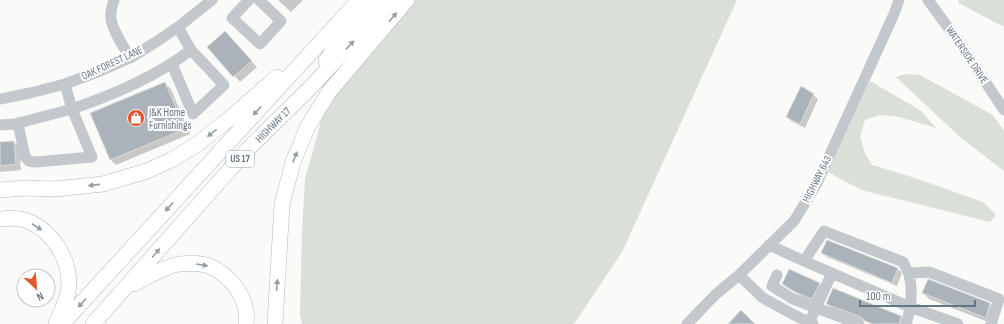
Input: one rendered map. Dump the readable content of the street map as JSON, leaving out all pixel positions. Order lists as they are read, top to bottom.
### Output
{
  "streets": {
    "highway": ["HIGHWAY 17", "US 17"],
    "street": ["WATERSIDE DRIVE", "OAK FOREST LANE", "HIGHWAY 643"]
  },
  "places": {
    "shop": ["J&K Home Furnishings"]
  },
  "scale_bar": "100 m",
  "north": "bottom right"
}
